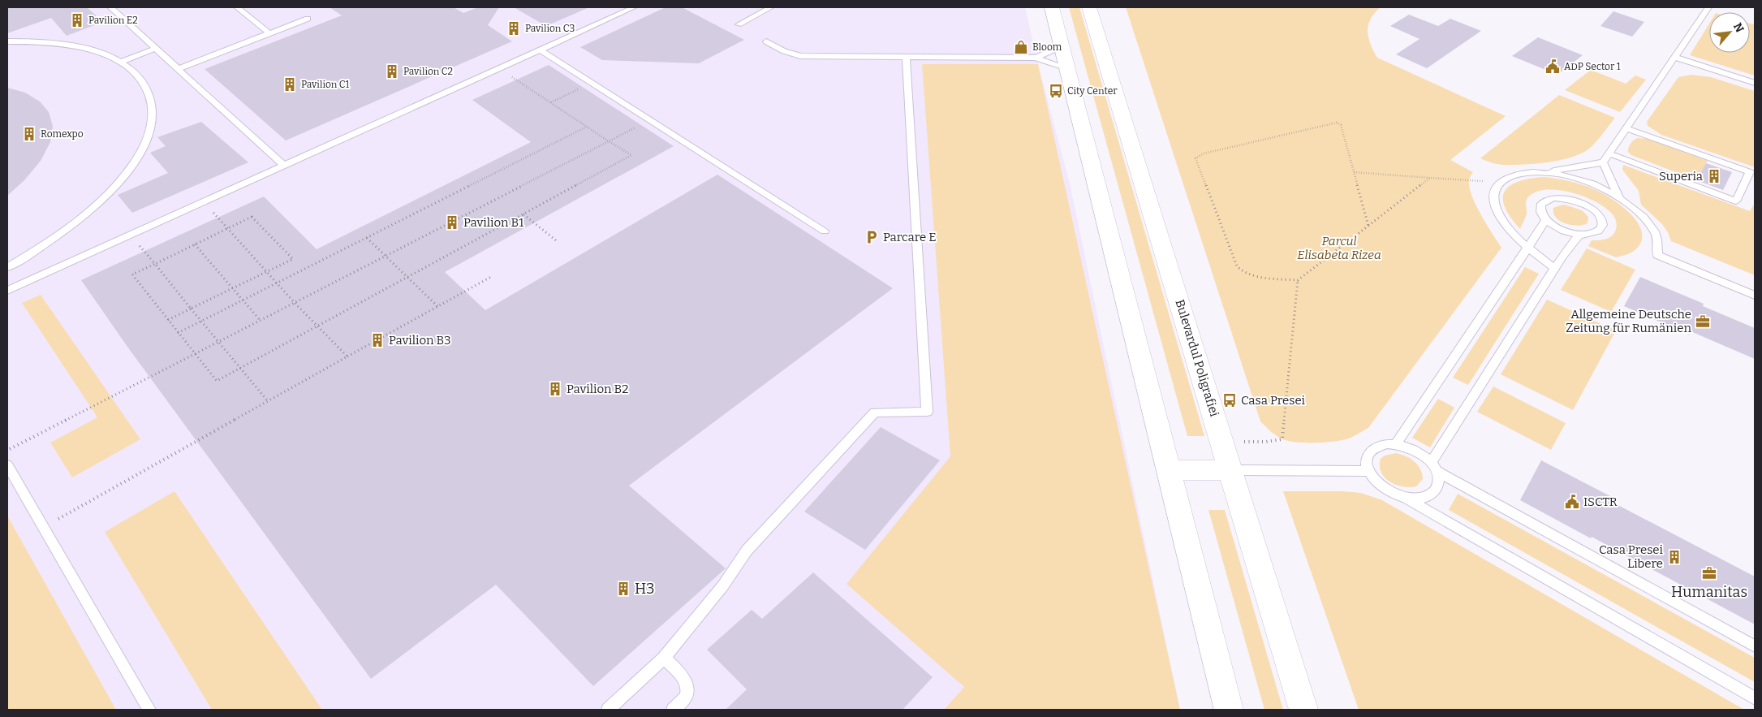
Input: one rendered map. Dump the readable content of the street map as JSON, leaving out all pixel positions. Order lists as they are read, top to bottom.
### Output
{
  "streets": {
    "main road": ["Bulevardul Poligrafiei"]
  },
  "parks": ["Parcul Elisabeta Rizea"],
  "places": {
    "building": [
      "Pavilion E2",
      "Pavilion C3",
      "Pavilion C2",
      "Pavilion C1",
      "Romexpo",
      "Superia",
      "Pavilion B1",
      "Pavilion B3",
      "Pavilion B2",
      "Casa Presei Libere",
      "H3"
    ],
    "shop": ["Bloom"],
    "public building": ["ADP Sector 1", "ISCTR"],
    "bus stop": ["City Center", "Casa Presei"],
    "parking": ["Parcare E"],
    "office": ["Allgemeine Deutsche Zeitung für Rumänien", "Humanitas"]
  },
  "north": "top right"
}
